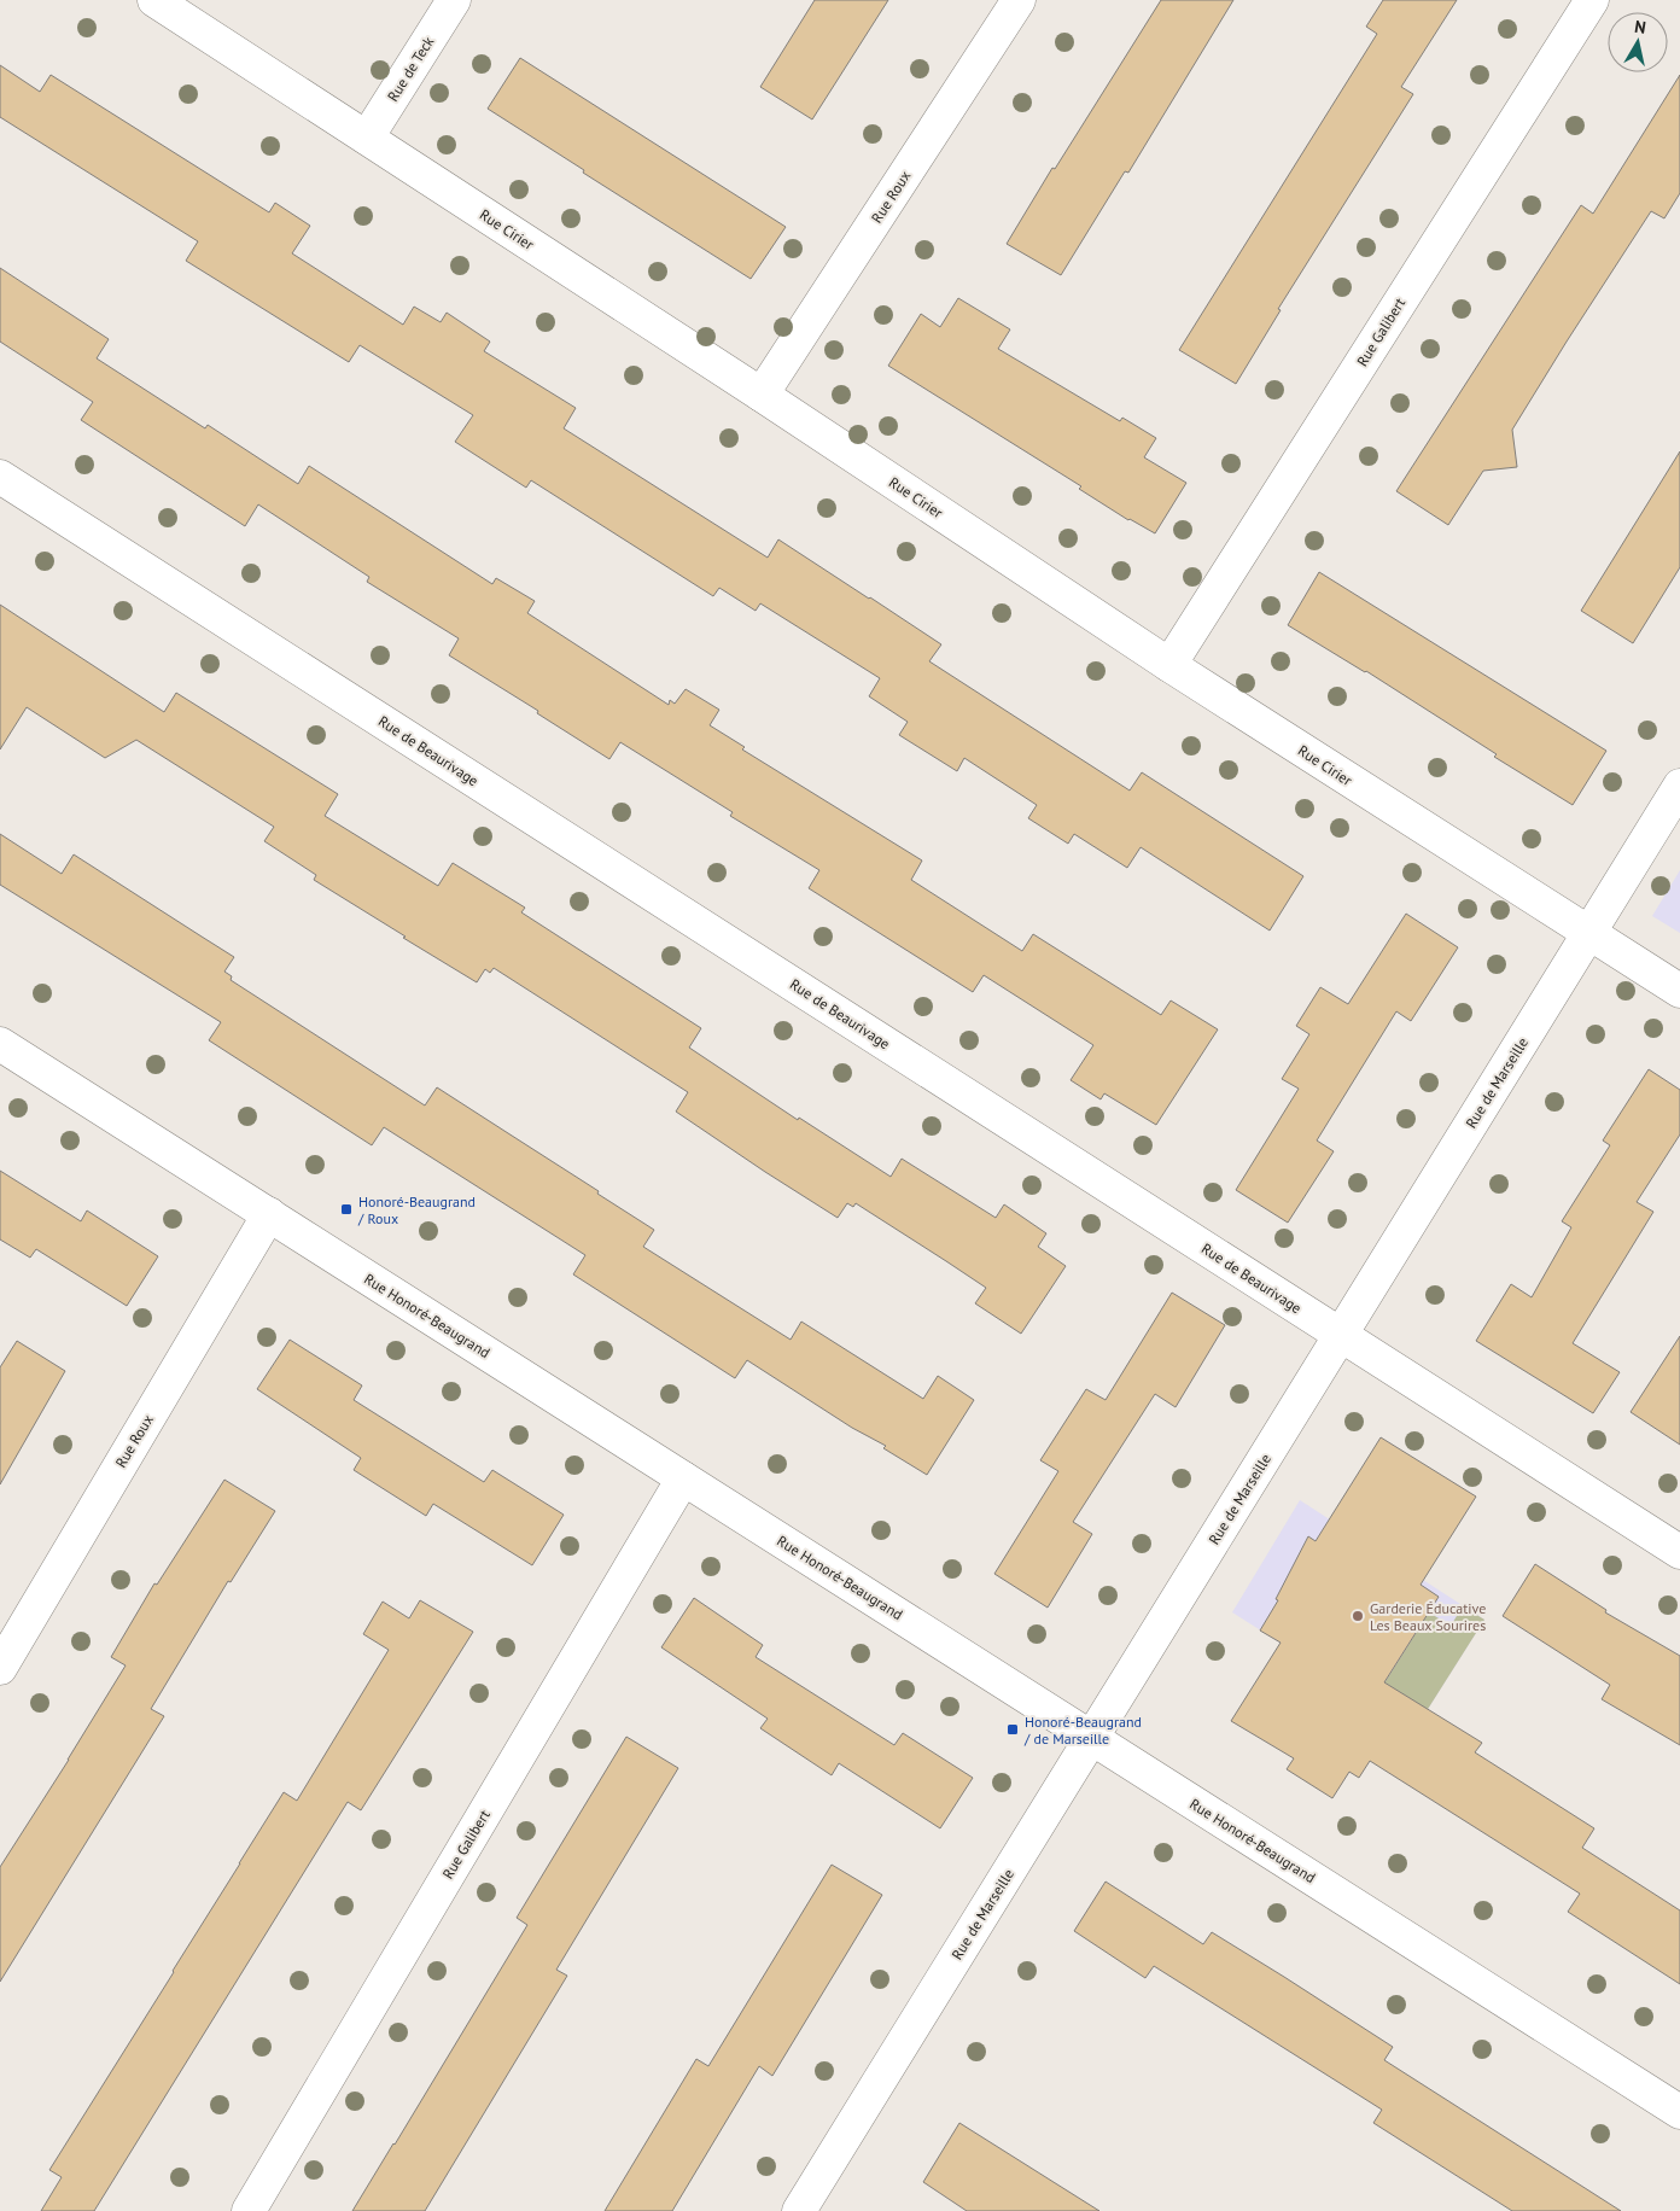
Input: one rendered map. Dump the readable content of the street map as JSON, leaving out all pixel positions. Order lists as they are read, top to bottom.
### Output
{
  "streets": {
    "street": [
      "Rue de Teck",
      "Rue Roux",
      "Rue Cirier",
      "Rue Galibert",
      "Rue de Beaurivage",
      "Rue de Marseille",
      "Rue Honoré-Beaugrand"
    ]
  },
  "crossings": [
    ["Rue de Teck", "Rue Cirier"],
    ["Rue Roux", "Rue Cirier"],
    ["Rue Roux", "Rue Honoré-Beaugrand"],
    ["Rue Cirier", "Rue Galibert"],
    ["Rue Cirier", "Rue de Marseille"],
    ["Rue Galibert", "Rue Honoré-Beaugrand"],
    ["Rue de Beaurivage", "Rue de Marseille"],
    ["Rue de Marseille", "Rue Honoré-Beaugrand"]
  ],
  "places": {
    "transit": ["Honoré-Beaugrand / Roux", "Honoré-Beaugrand / de Marseille"],
    "other": ["Garderie Éducative Les Beaux Sourires"]
  },
  "north": "top"
}
